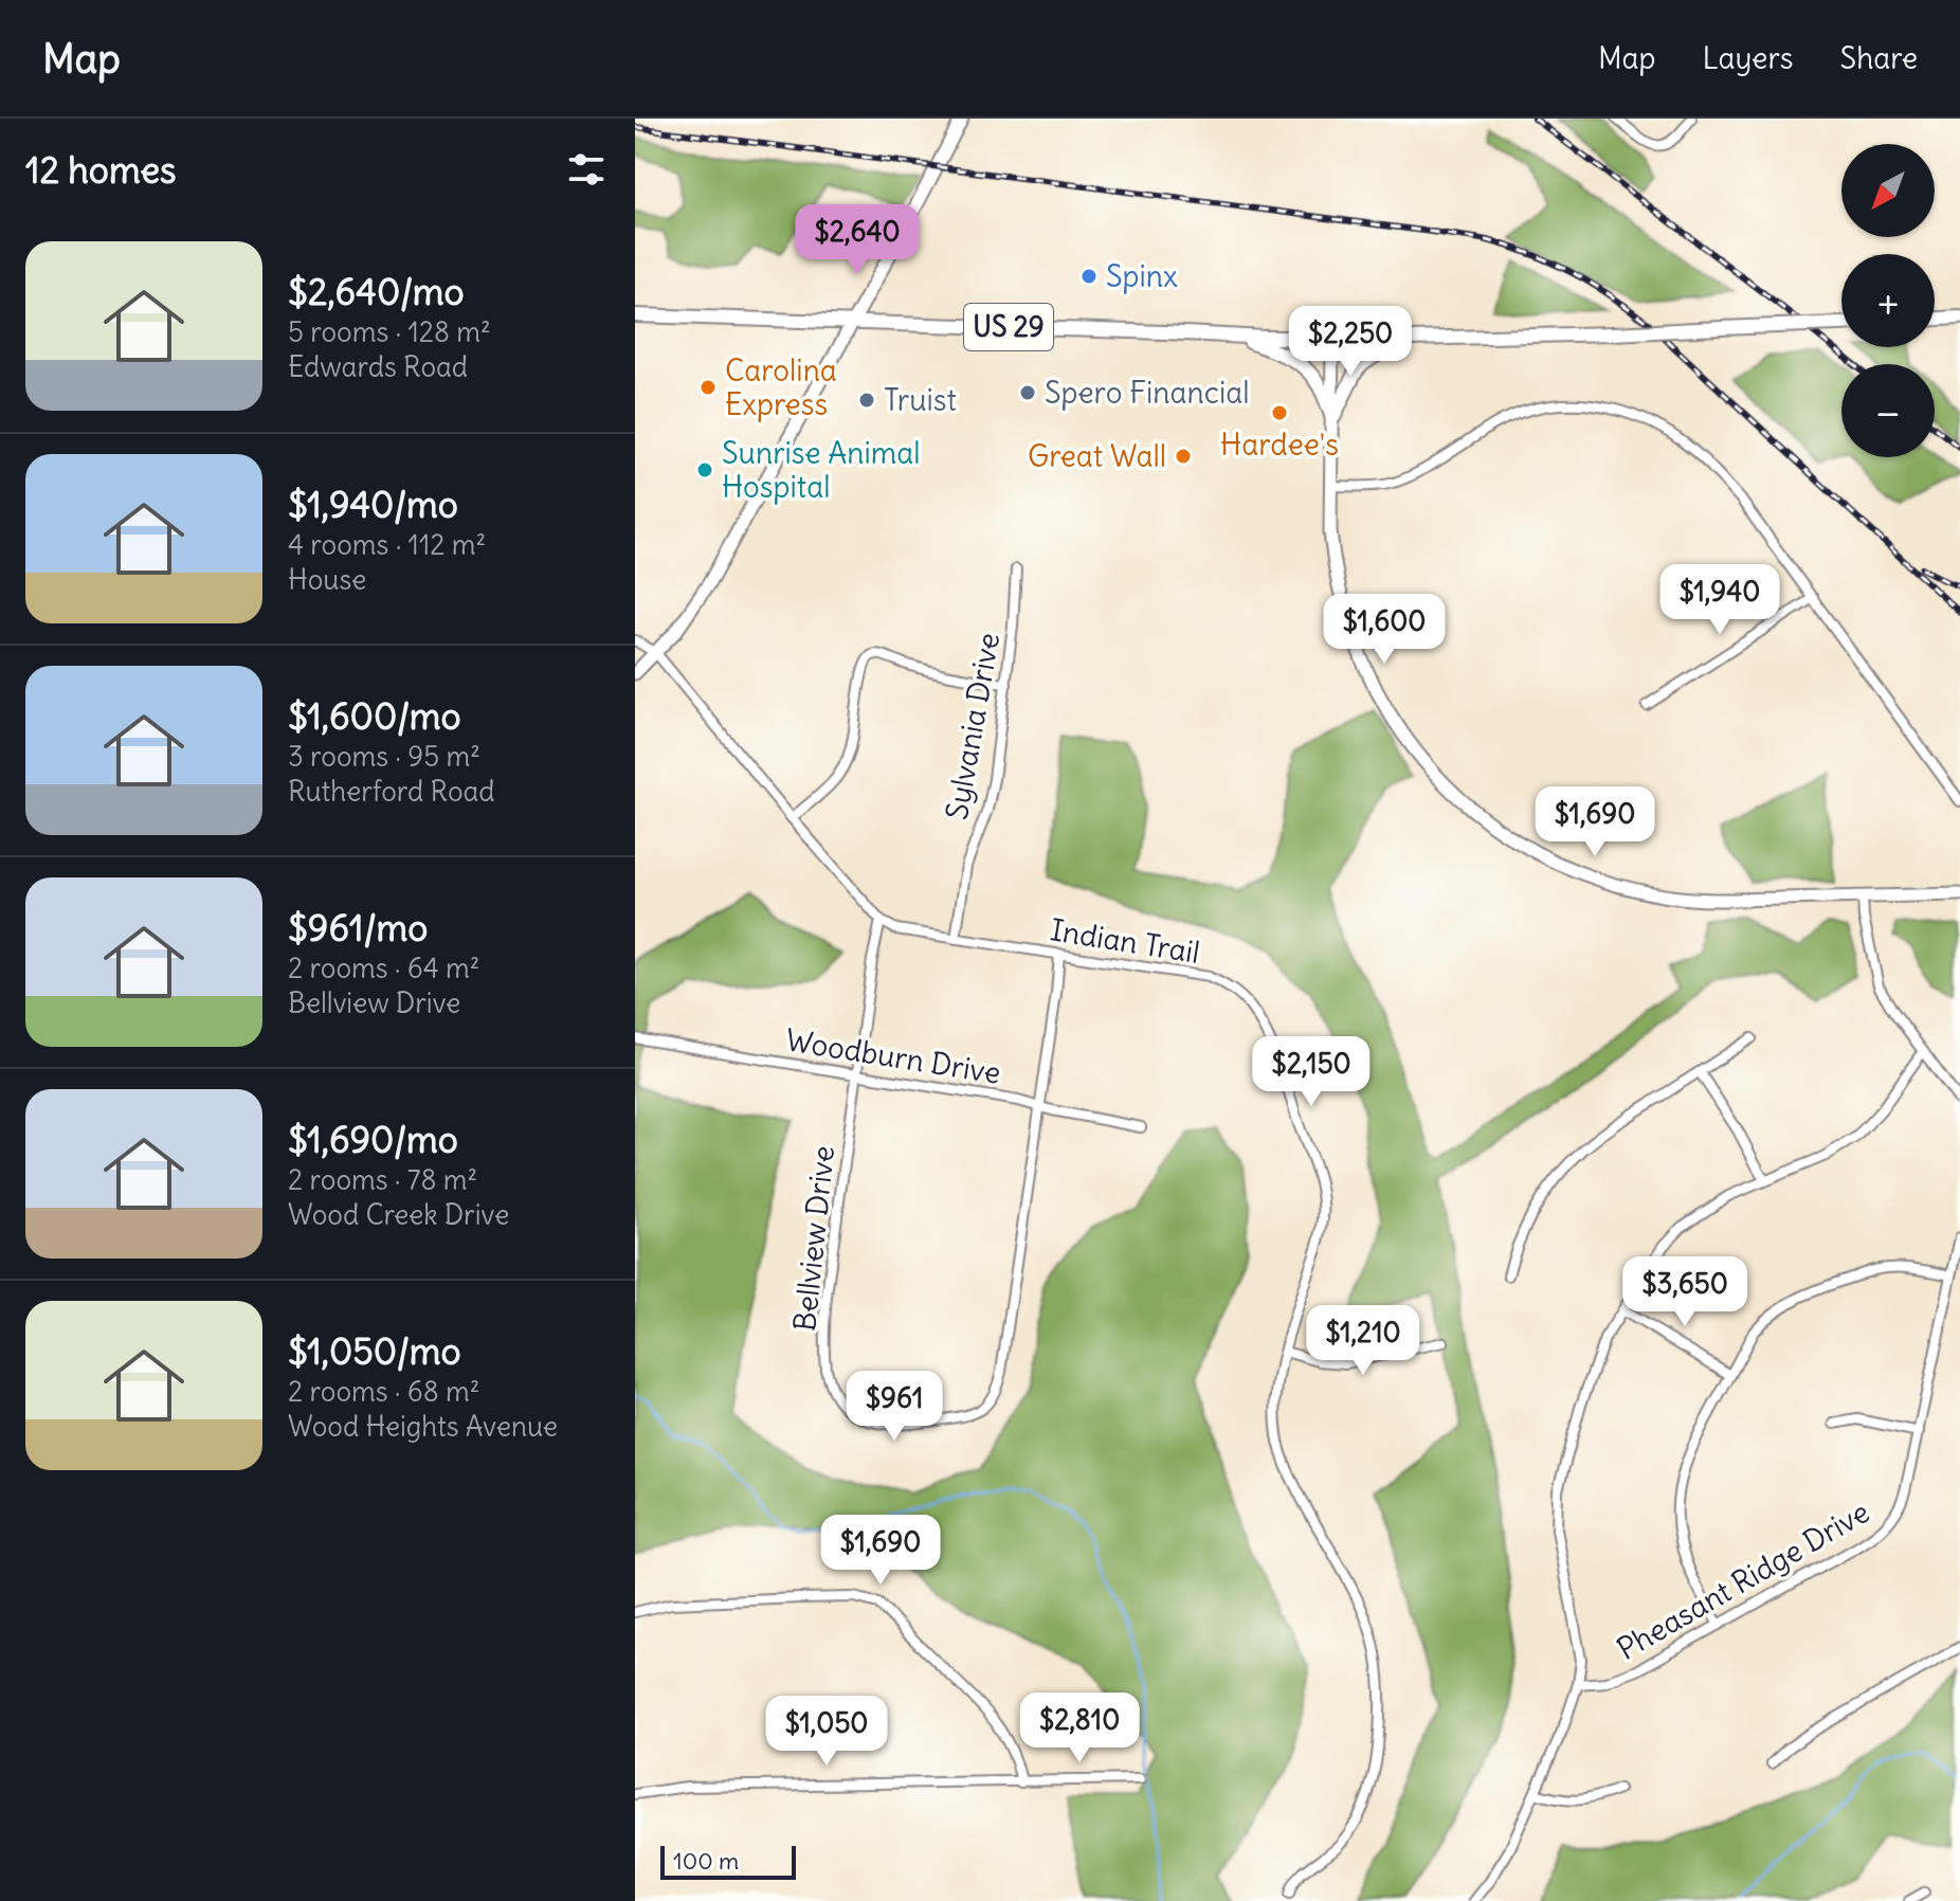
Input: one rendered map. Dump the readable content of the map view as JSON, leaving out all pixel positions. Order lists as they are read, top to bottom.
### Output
{
  "streets": {
    "main road": ["US 29"],
    "street": [
      "Sylvania Drive",
      "Indian Trail",
      "Woodburn Drive",
      "Bellview Drive",
      "Pheasant Ridge Drive"
    ]
  },
  "crossings": [
    ["Sylvania Drive", "Indian Trail"],
    ["Indian Trail", "Bellview Drive"],
    ["Woodburn Drive", "Bellview Drive"]
  ],
  "places": [
    "Spinx",
    "Carolina Express",
    "Spero Financial",
    "Truist",
    "Hardee's",
    "Great Wall",
    "Sunrise Animal Hospital"
  ],
  "scale_bar": "100 m",
  "north": "bottom left",
  "page": {
    "header": "Map",
    "nav": ["Map", "Layers", "Share"],
    "heading": "12 homes",
    "map_buttons": ["+", "−"],
    "price": [
      "$2,640",
      "$2,250",
      "$1,940",
      "$1,600",
      "$1,690",
      "$2,150",
      "$3,650",
      "$1,210",
      "$961",
      "$1,690",
      "$2,810",
      "$1,050"
    ],
    "list": [
      {
        "name": "$2,640/mo",
        "note": "5 rooms · 128 m² · Edwards Road"
      },
      {
        "name": "$1,940/mo",
        "note": "4 rooms · 112 m² · House"
      },
      {
        "name": "$1,600/mo",
        "note": "3 rooms · 95 m² · Rutherford Road"
      },
      {
        "name": "$961/mo",
        "note": "2 rooms · 64 m² · Bellview Drive"
      },
      {
        "name": "$1,690/mo",
        "note": "2 rooms · 78 m² · Wood Creek Drive"
      },
      {
        "name": "$1,050/mo",
        "note": "2 rooms · 68 m² · Wood Heights Avenue"
      }
    ],
    "scale": "100 m"
  }
}
